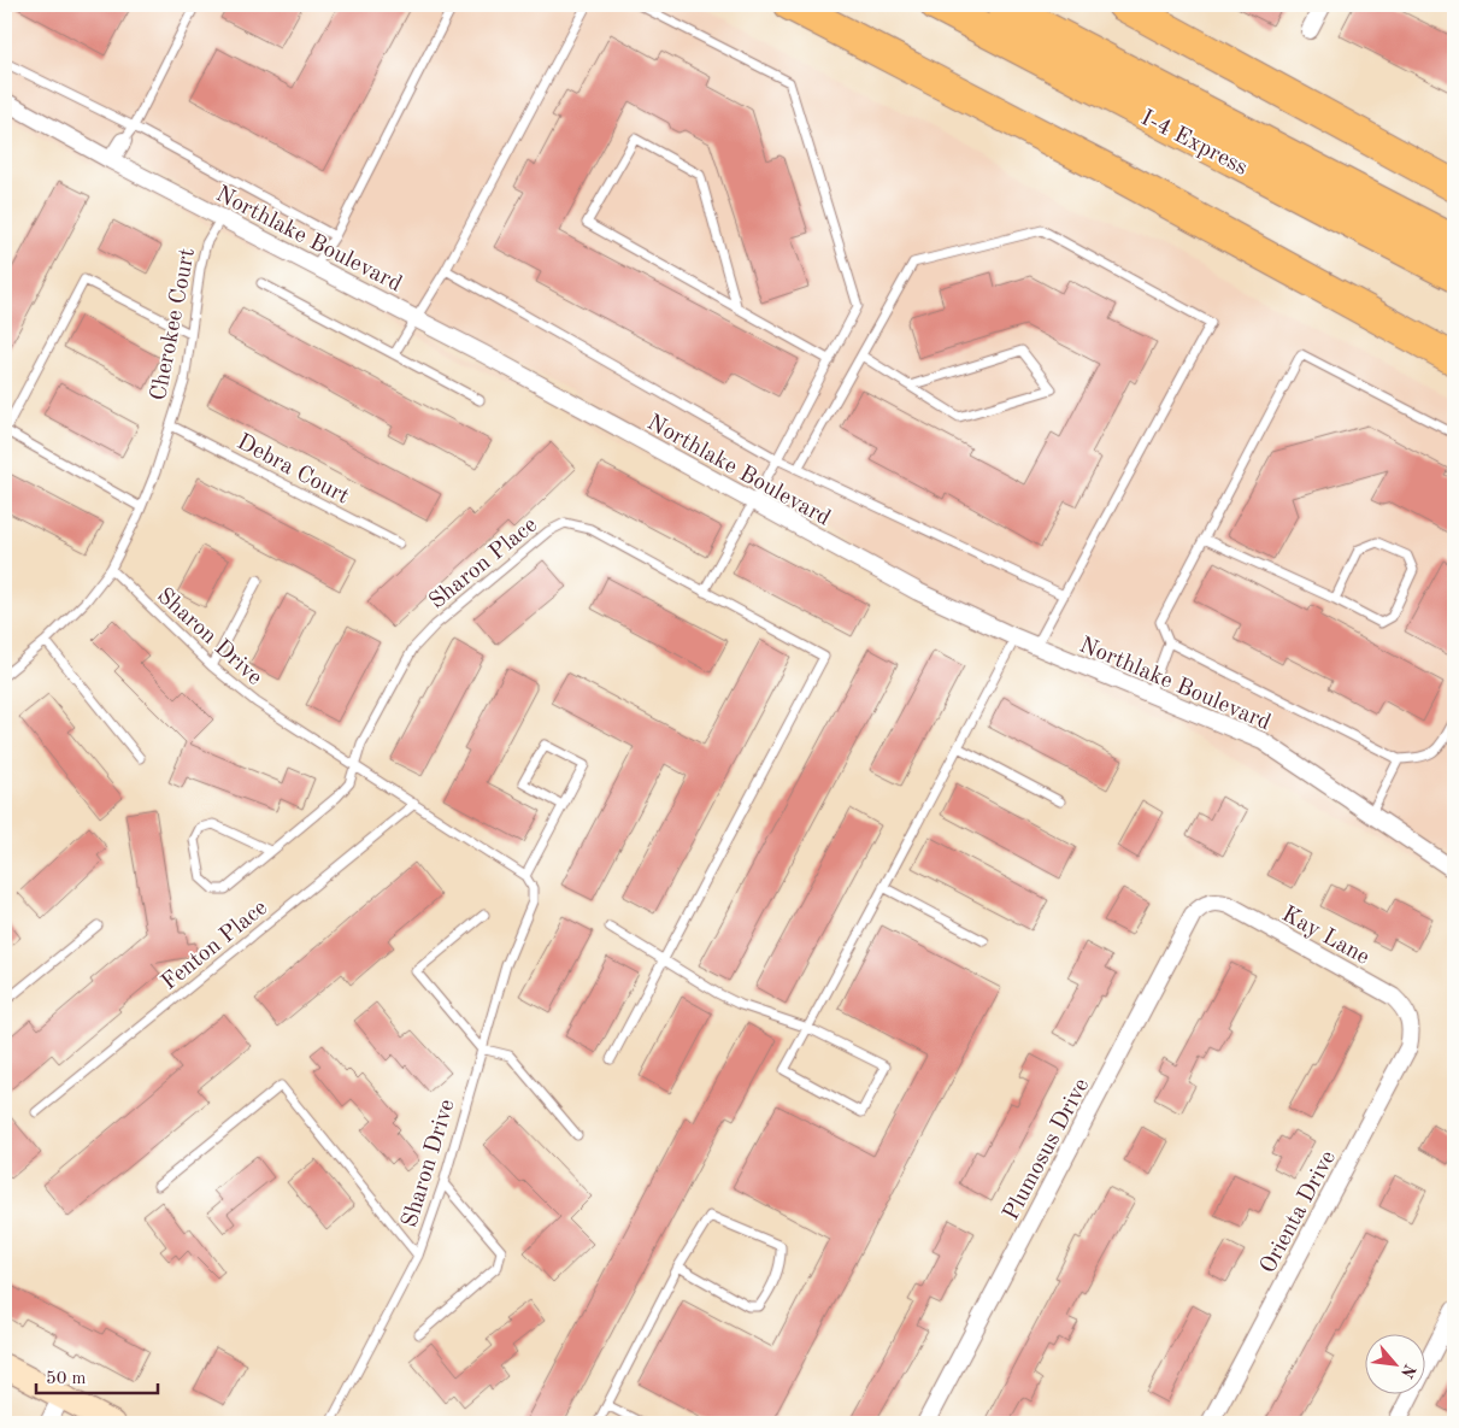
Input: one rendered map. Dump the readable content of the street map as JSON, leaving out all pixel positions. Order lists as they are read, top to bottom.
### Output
{
  "streets": {
    "highway": ["I-4 Express"],
    "street": [
      "Northlake Boulevard",
      "Kay Lane",
      "Plumosus Drive",
      "Orienta Drive"
    ],
    "lane": [
      "Cherokee Court",
      "Debra Court",
      "Sharon Place",
      "Sharon Drive",
      "Fenton Place"
    ]
  },
  "crossings": [
    ["Northlake Boulevard", "Cherokee Court"],
    ["Cherokee Court", "Debra Court"],
    ["Cherokee Court", "Sharon Drive"],
    ["Sharon Place", "Sharon Drive"],
    ["Kay Lane", "Plumosus Drive"],
    ["Kay Lane", "Orienta Drive"]
  ],
  "scale_bar": "50 m",
  "north": "bottom right"
}
